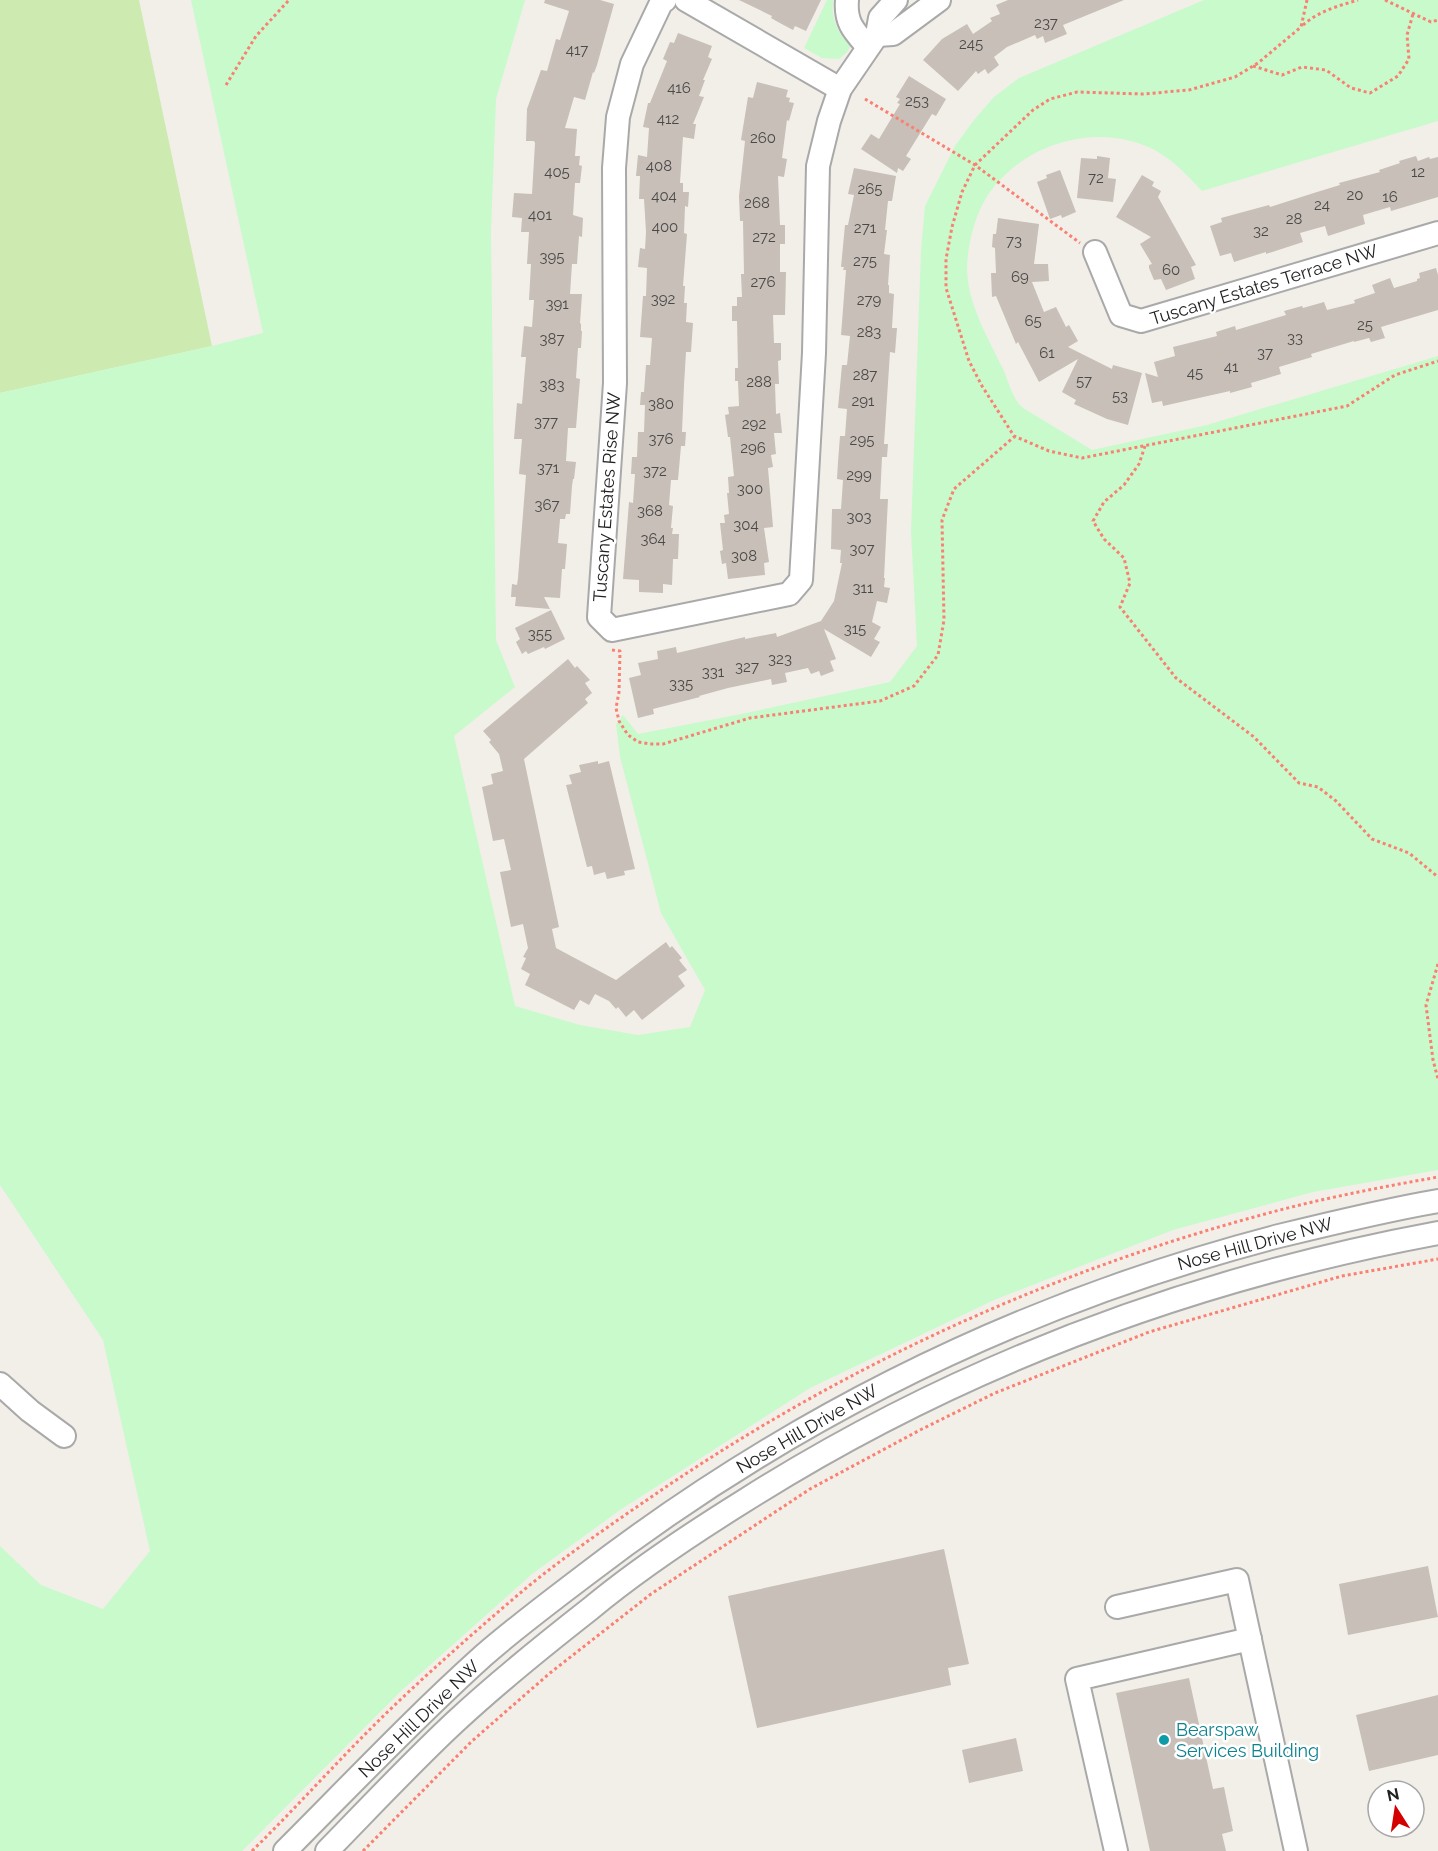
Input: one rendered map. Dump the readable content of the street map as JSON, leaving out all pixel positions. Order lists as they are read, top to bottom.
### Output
{
  "streets": {
    "street": ["Tuscany Estates Terrace NW", "Tuscany Estates Rise NW", "Nose Hill Drive NW"]
  },
  "places": ["Bearspaw Services Building"],
  "house_numbers": [
    "237",
    "245",
    "417",
    "416",
    "253",
    "412",
    "260",
    "408",
    "405",
    "12",
    "72",
    "265",
    "20",
    "404",
    "16",
    "268",
    "24",
    "401",
    "28",
    "400",
    "271",
    "32",
    "272",
    "73",
    "395",
    "275",
    "60",
    "69",
    "276",
    "392",
    "279",
    "391",
    "65",
    "25",
    "283",
    "33",
    "387",
    "61",
    "37",
    "41",
    "45",
    "287",
    "57",
    "288",
    "383",
    "53",
    "291",
    "380",
    "377",
    "292",
    "376",
    "295",
    "296",
    "371",
    "372",
    "299",
    "300",
    "367",
    "368",
    "303",
    "304",
    "364",
    "307",
    "308",
    "311",
    "315",
    "355",
    "323",
    "327",
    "331",
    "335"
  ],
  "north": "top"
}
